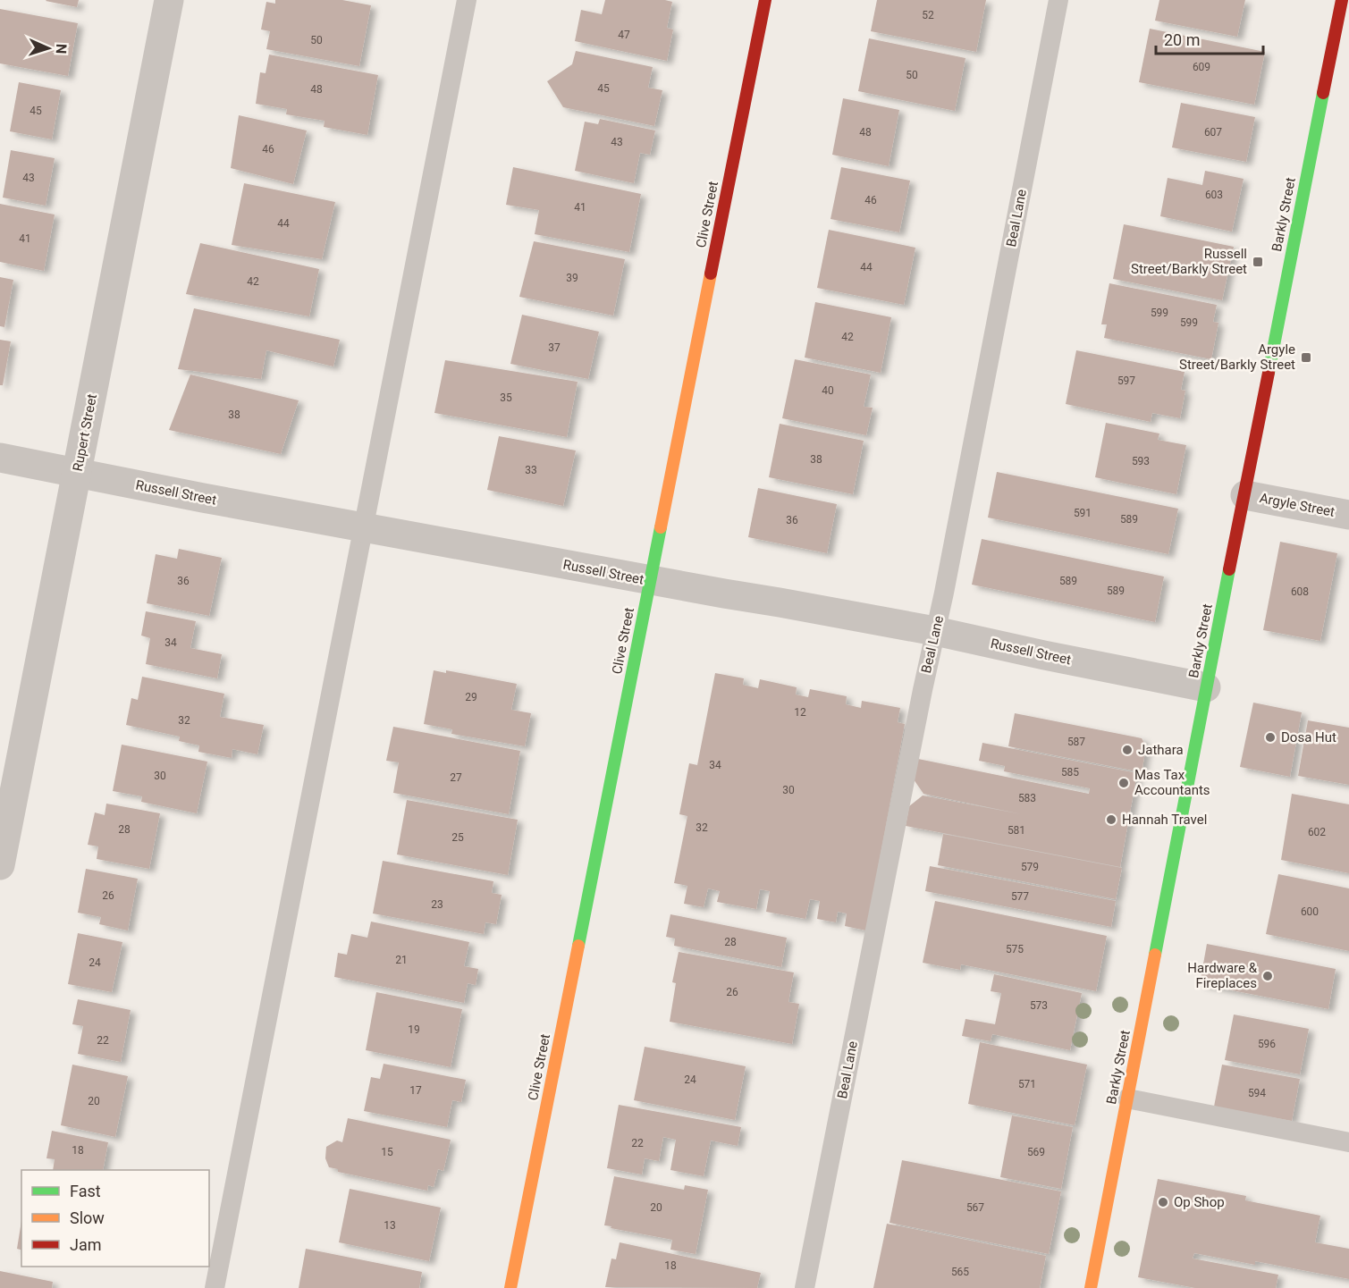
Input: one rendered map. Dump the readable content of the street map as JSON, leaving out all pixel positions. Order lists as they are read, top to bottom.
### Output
{
  "streets": {
    "street": [
      "Clive Street",
      "Barkly Street",
      "Rupert Street",
      "Russell Street",
      "Argyle Street"
    ],
    "lane": ["Beal Lane"]
  },
  "crossings": [
    ["Clive Street", "Russell Street"],
    ["Barkly Street", "Russell Street"],
    ["Barkly Street", "Argyle Street"],
    ["Beal Lane", "Russell Street"],
    ["Rupert Street", "Russell Street"]
  ],
  "places": {
    "transit": ["Russell Street/Barkly Street", "Argyle Street/Barkly Street"],
    "other": [
      "Dosa Hut",
      "Jathara",
      "Mas Tax Accountants",
      "Hannah Travel",
      "Hardware & Fireplaces",
      "Op Shop"
    ]
  },
  "house_numbers": [
    "52",
    "47",
    "50",
    "609",
    "50",
    "45",
    "48",
    "45",
    "48",
    "607",
    "43",
    "46",
    "43",
    "603",
    "46",
    "41",
    "44",
    "41",
    "44",
    "39",
    "42",
    "599",
    "599",
    "42",
    "37",
    "597",
    "40",
    "35",
    "38",
    "38",
    "593",
    "33",
    "591",
    "589",
    "36",
    "36",
    "589",
    "589",
    "608",
    "34",
    "29",
    "12",
    "32",
    "587",
    "34",
    "585",
    "30",
    "27",
    "30",
    "583",
    "32",
    "28",
    "581",
    "602",
    "25",
    "579",
    "26",
    "577",
    "23",
    "600",
    "28",
    "575",
    "21",
    "24",
    "26",
    "573",
    "19",
    "22",
    "596",
    "24",
    "571",
    "17",
    "594",
    "20",
    "22",
    "18",
    "15",
    "569",
    "20",
    "567",
    "13",
    "18",
    "565"
  ],
  "legend": ["Fast", "Slow", "Jam"],
  "scale_bar": "20 m",
  "north": "right"
}
